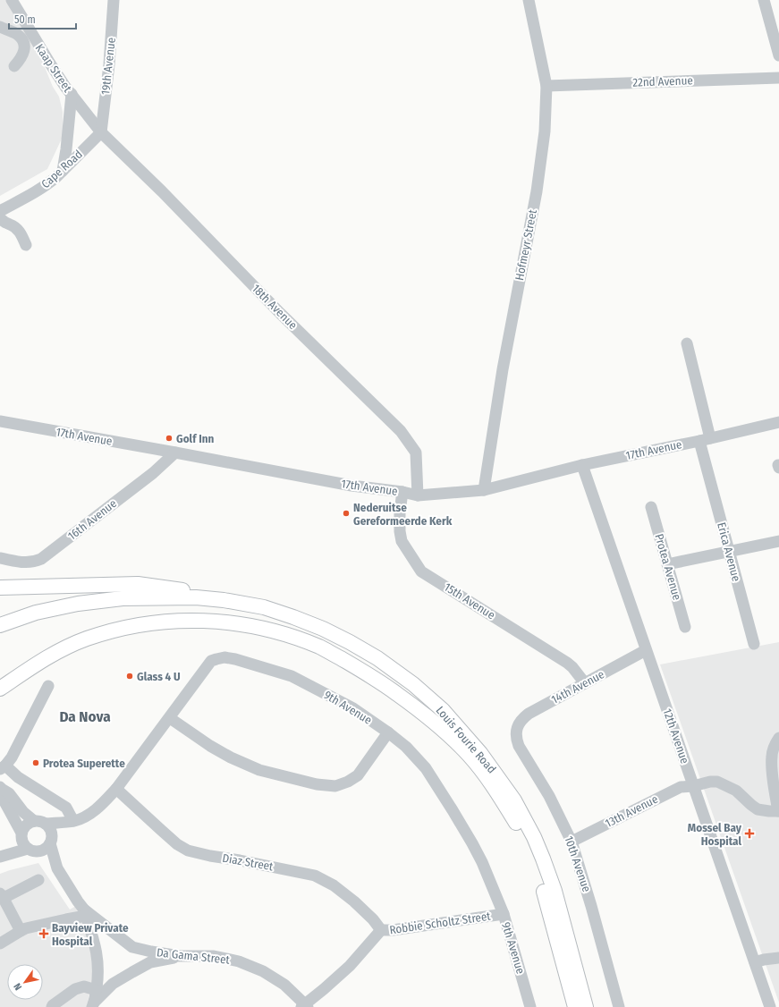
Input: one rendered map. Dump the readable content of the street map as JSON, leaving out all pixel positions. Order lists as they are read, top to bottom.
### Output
{
  "streets": {
    "main road": ["Louis Fourie Road"],
    "street": [
      "19th Avenue",
      "Kaap Street",
      "22nd Avenue",
      "Cape Road",
      "Hofmeyr Street",
      "18th Avenue",
      "17th Avenue",
      "16th Avenue",
      "Erica Avenue",
      "Protea Avenue",
      "15th Avenue",
      "14th Avenue",
      "9th Avenue",
      "12th Avenue",
      "13th Avenue",
      "Diaz Street",
      "10th Avenue",
      "Robbie Scholtz Street",
      "Da Gama Street"
    ]
  },
  "crossings": [
    ["19th Avenue", "Kaap Street"],
    ["19th Avenue", "Cape Road"],
    ["19th Avenue", "18th Avenue"],
    ["Kaap Street", "Cape Road"],
    ["Kaap Street", "18th Avenue"],
    ["22nd Avenue", "Hofmeyr Street"],
    ["Cape Road", "18th Avenue"],
    ["Hofmeyr Street", "17th Avenue"],
    ["18th Avenue", "17th Avenue"],
    ["17th Avenue", "16th Avenue"],
    ["17th Avenue", "Erica Avenue"],
    ["17th Avenue", "15th Avenue"],
    ["17th Avenue", "12th Avenue"],
    ["15th Avenue", "14th Avenue"],
    ["14th Avenue", "12th Avenue"],
    ["14th Avenue", "10th Avenue"],
    ["9th Avenue", "Diaz Street"],
    ["9th Avenue", "Robbie Scholtz Street"],
    ["9th Avenue", "Da Gama Street"],
    ["12th Avenue", "13th Avenue"],
    ["13th Avenue", "10th Avenue"],
    ["Diaz Street", "Robbie Scholtz Street"],
    ["Robbie Scholtz Street", "Da Gama Street"]
  ],
  "districts": ["Da Nova"],
  "places": {
    "other": [
      "Golf Inn",
      "Nederuitse Gereformeerde Kerk",
      "Glass 4 U",
      "Protea Superette"
    ],
    "health": ["Mossel Bay Hospital", "Bayview Private Hospital"]
  },
  "scale_bar": "50 m",
  "north": "bottom left"
}
